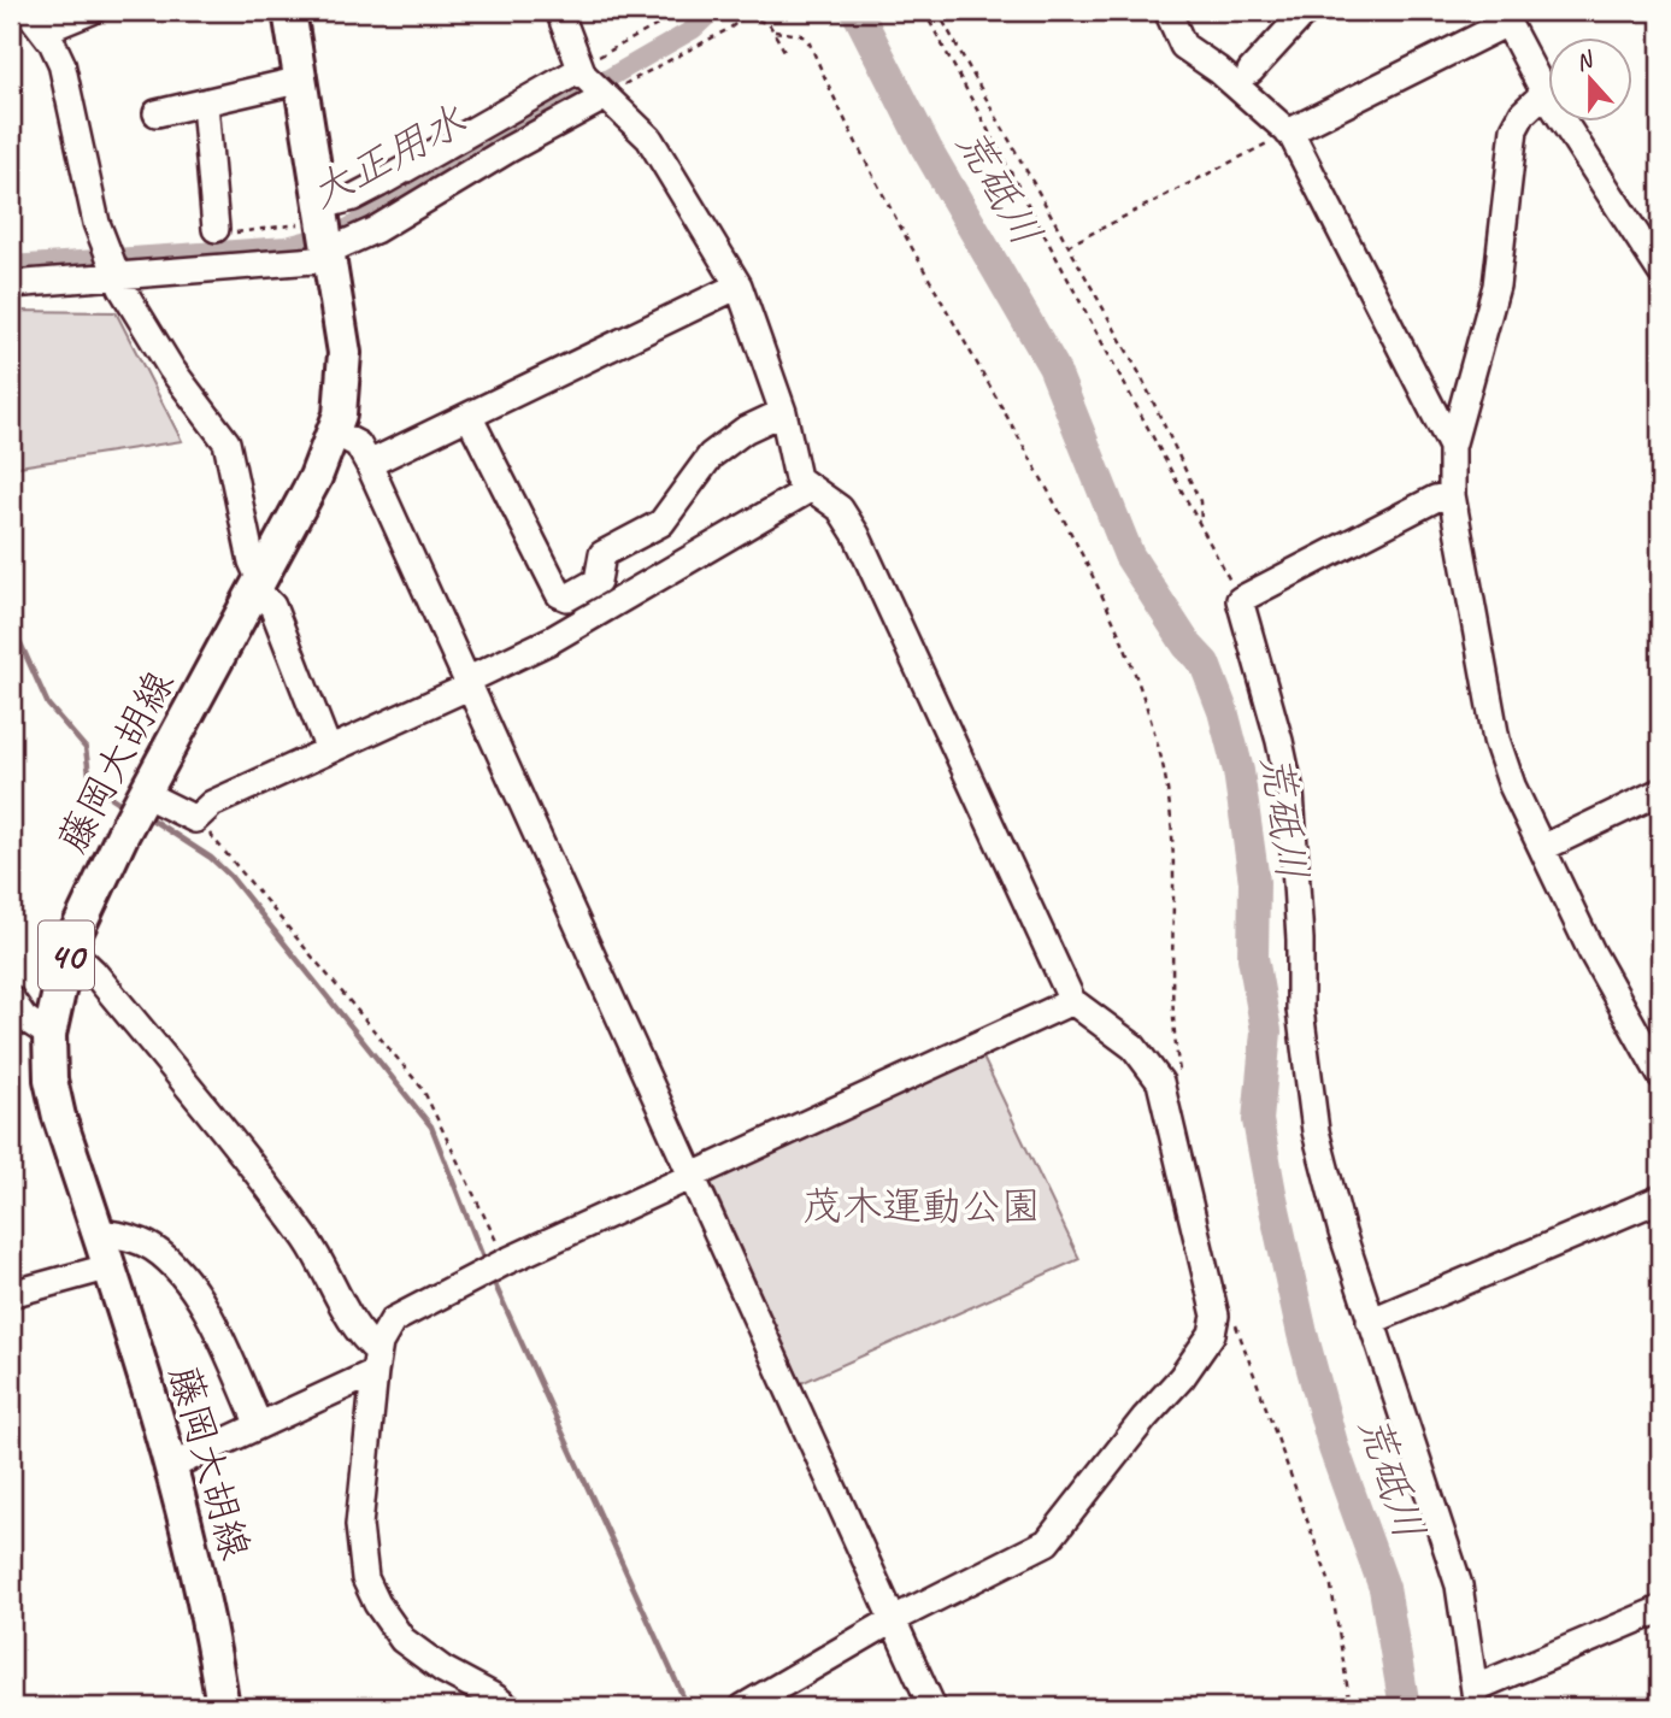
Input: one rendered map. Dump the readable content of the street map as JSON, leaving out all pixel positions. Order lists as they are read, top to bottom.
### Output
{
  "streets": {
    "main road": ["藤岡大胡線", "40"]
  },
  "water": ["大正用水", "荒砥川"],
  "parks": ["茂木運動公園"],
  "north": "top"
}
